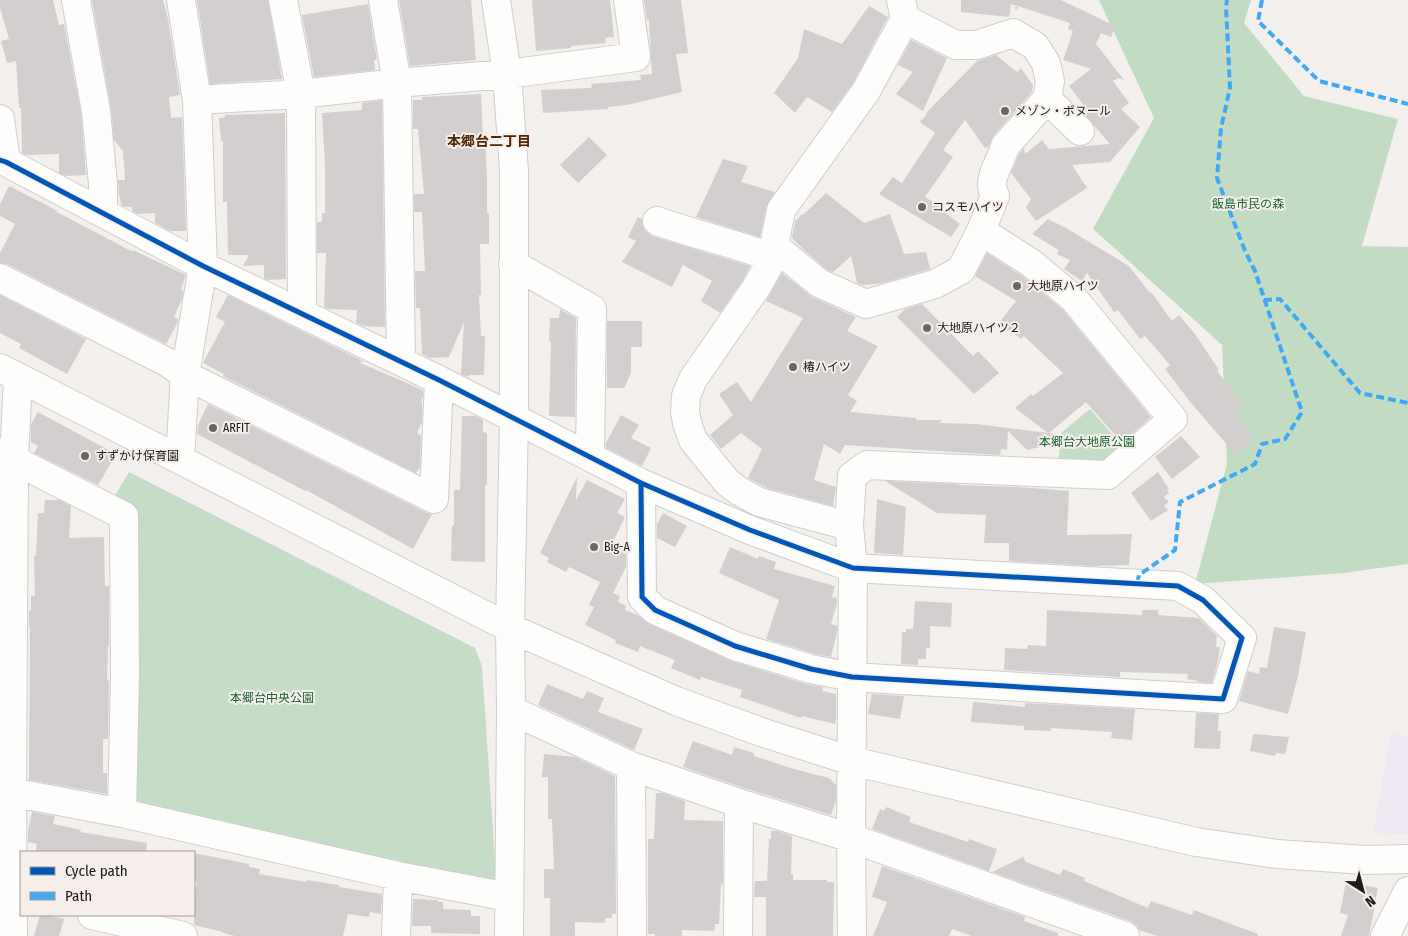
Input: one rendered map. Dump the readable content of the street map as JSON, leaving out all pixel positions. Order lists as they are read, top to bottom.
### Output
{
  "districts": ["本郷台二丁目"],
  "parks": ["飯島市民の森", "本郷台大地原公園", "本郷台中央公園"],
  "places": [
    "メゾン・ポヌール",
    "コスモハイツ",
    "大地原ハイツ",
    "大地原ハイツ２",
    "椿ハイツ",
    "ARFIT",
    "すずかけ保育園",
    "Big-A"
  ],
  "legend": ["Cycle path", "Path"],
  "north": "bottom right"
}
